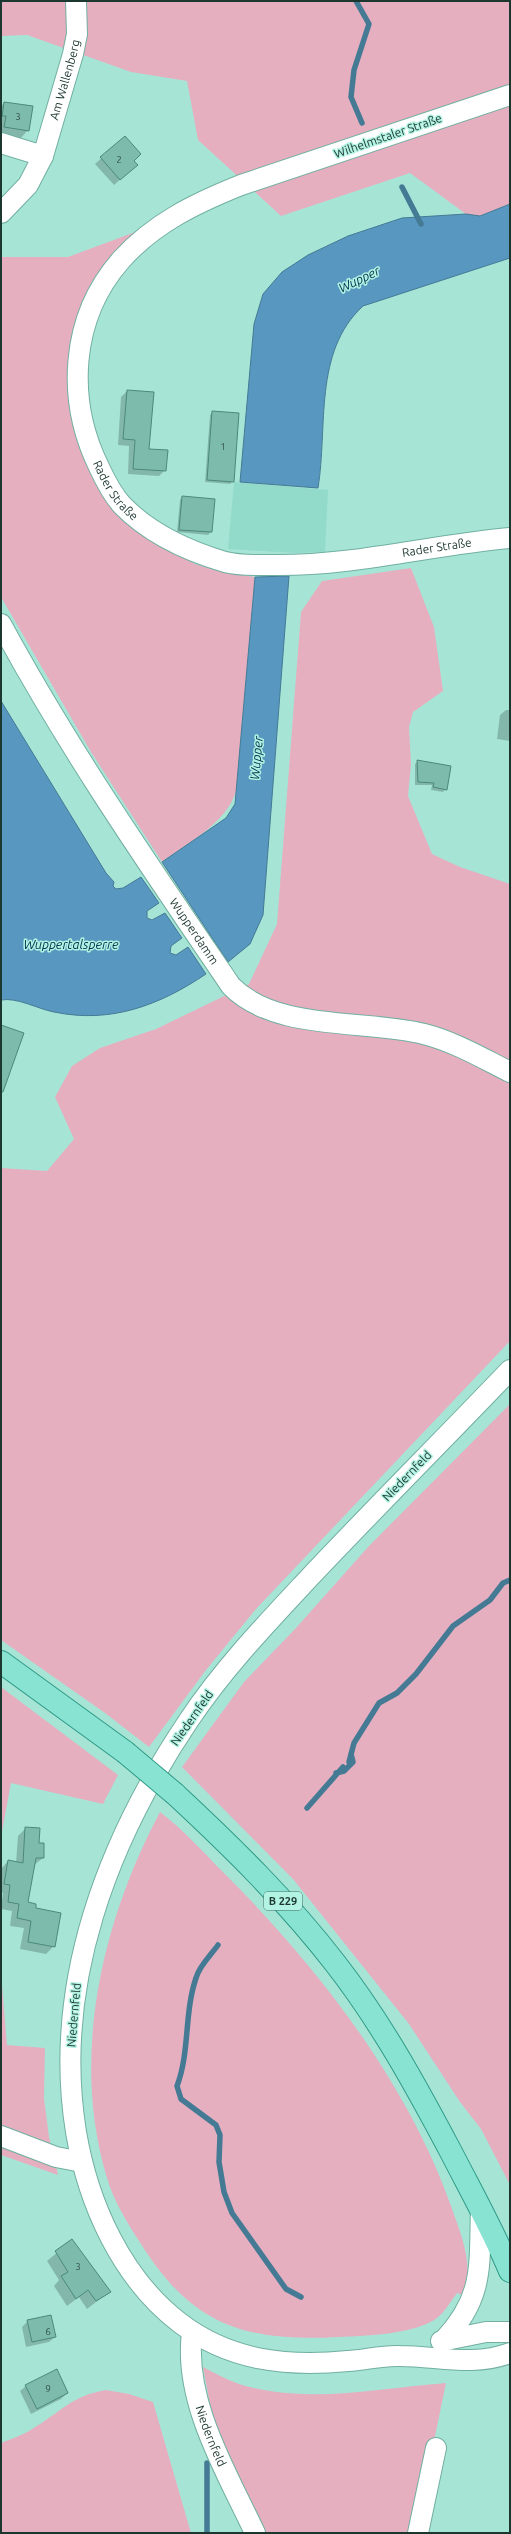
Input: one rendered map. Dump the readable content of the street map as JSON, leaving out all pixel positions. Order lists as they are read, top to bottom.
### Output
{
  "streets": {
    "main road": ["B 229"],
    "street": [
      "Am Wallenberg",
      "Wilhelmstaler Straße",
      "Rader Straße",
      "Wupperdamm",
      "Niedernfeld"
    ]
  },
  "crossings": [
    ["Wilhelmstaler Straße", "Rader Straße"]
  ],
  "water": ["Wupper", "Wuppertalsperre"],
  "house_numbers": [
    "3",
    "2",
    "1",
    "3",
    "6",
    "9"
  ]
}
